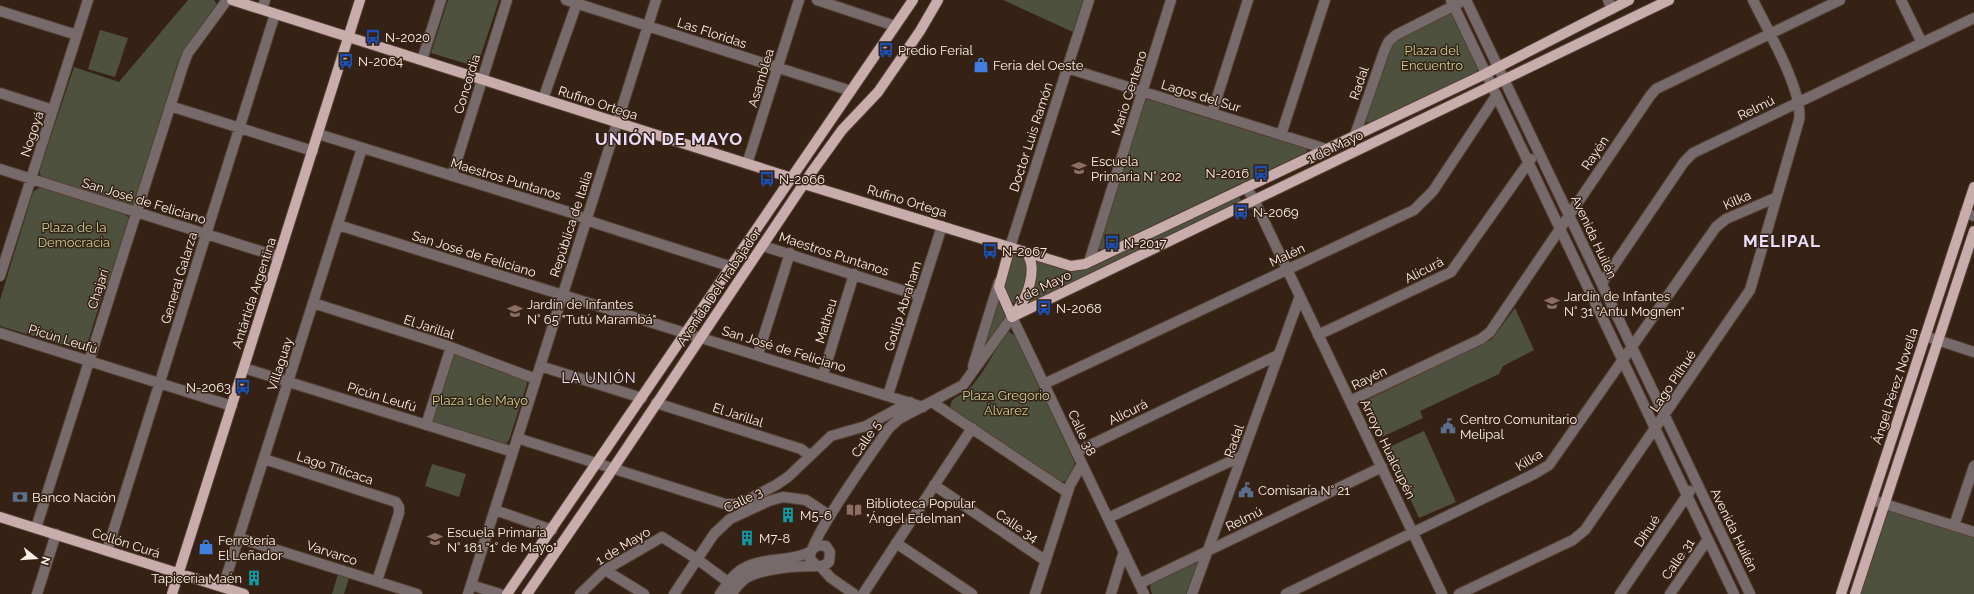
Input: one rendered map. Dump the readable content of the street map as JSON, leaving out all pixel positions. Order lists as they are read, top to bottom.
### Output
{
  "streets": {
    "main road": [
      "Rufino Ortega",
      "Doctor Luis Ramón",
      "1 de Mayo",
      "Avenida Del Trabajador",
      "Antártida Argentina",
      "Ángel Pérez Novella",
      "Calle 38",
      "Calle 5",
      "Collón Curá"
    ],
    "street": [
      "Las Floridas",
      "Asamblea",
      "Radal",
      "Concordia",
      "Mario Centeno",
      "Lagos del Sur",
      "Relmú",
      "Nogoyá",
      "Rayén",
      "Maestros Puntanos",
      "Kilka",
      "San José de Feliciano",
      "República de Italia",
      "Avenida Huilén",
      "Malén",
      "Alicurá",
      "General Galarza",
      "Chajarí",
      "Gotlip Abraham",
      "Matheu",
      "El Jarillal",
      "Picún Leufú",
      "Villaguay",
      "Lago Pilhué",
      "Arroyo Hualcupén",
      "Lago Titicaca",
      "Calle 3",
      "Calle 34",
      "Dihué",
      "Varvarco",
      "Calle 31"
    ]
  },
  "crossings": [
    ["Las Floridas", "Asamblea"],
    ["Las Floridas", "República de Italia"],
    ["Las Floridas", "Avenida Del Trabajador"],
    ["Asamblea", "Rufino Ortega"],
    ["Radal", "Relmú"],
    ["Radal", "1 de Mayo"],
    ["Radal", "Avenida Huilén"],
    ["Radal", "Alicurá"],
    ["Radal", "Arroyo Hualcupén"],
    ["Concordia", "Rufino Ortega"],
    ["Concordia", "Maestros Puntanos"],
    ["Mario Centeno", "Lagos del Sur"],
    ["Mario Centeno", "1 de Mayo"],
    ["Lagos del Sur", "Doctor Luis Ramón"],
    ["Lagos del Sur", "1 de Mayo"],
    ["Rufino Ortega", "Doctor Luis Ramón"],
    ["Rufino Ortega", "1 de Mayo"],
    ["Rufino Ortega", "República de Italia"],
    ["Rufino Ortega", "General Galarza"],
    ["Rufino Ortega", "Avenida Del Trabajador"],
    ["Rufino Ortega", "Antártida Argentina"],
    ["Rufino Ortega", "Gotlip Abraham"],
    ["Rufino Ortega", "Calle 5"],
    ["Relmú", "Avenida Huilén"],
    ["Relmú", "Lago Pilhué"],
    ["Relmú", "Calle 38"],
    ["Relmú", "Arroyo Hualcupén"],
    ["Nogoyá", "San José de Feliciano"],
    ["Doctor Luis Ramón", "Calle 38"],
    ["Doctor Luis Ramón", "Calle 5"],
    ["1 de Mayo", "Avenida Huilén"],
    ["1 de Mayo", "Calle 38"],
    ["1 de Mayo", "Calle 5"],
    ["1 de Mayo", "Arroyo Hualcupén"],
    ["1 de Mayo", "Calle 3"],
    ["Rayén", "Avenida Huilén"],
    ["Rayén", "Lago Pilhué"],
    ["Rayén", "Arroyo Hualcupén"],
    ["Maestros Puntanos", "República de Italia"],
    ["Maestros Puntanos", "Avenida Del Trabajador"],
    ["Maestros Puntanos", "Antártida Argentina"],
    ["Maestros Puntanos", "Gotlip Abraham"],
    ["Maestros Puntanos", "Matheu"],
    ["Maestros Puntanos", "Villaguay"],
    ["Kilka", "Avenida Huilén"],
    ["Kilka", "Lago Pilhué"],
    ["Kilka", "Arroyo Hualcupén"],
    ["San José de Feliciano", "República de Italia"],
    ["San José de Feliciano", "General Galarza"],
    ["San José de Feliciano", "Avenida Del Trabajador"],
    ["San José de Feliciano", "Chajarí"],
    ["San José de Feliciano", "Antártida Argentina"],
    ["San José de Feliciano", "Gotlip Abraham"],
    ["San José de Feliciano", "Matheu"],
    ["San José de Feliciano", "Villaguay"],
    ["San José de Feliciano", "Calle 5"],
    ["República de Italia", "El Jarillal"],
    ["República de Italia", "Picún Leufú"],
    ["Avenida Huilén", "Malén"],
    ["Avenida Huilén", "Alicurá"],
    ["Avenida Huilén", "Lago Pilhué"],
    ["Avenida Huilén", "Dihué"],
    ["Avenida Huilén", "Calle 31"],
    ["Malén", "Calle 38"],
    ["Malén", "Arroyo Hualcupén"],
    ["Alicurá", "Calle 38"],
    ["Alicurá", "Arroyo Hualcupén"],
    ["General Galarza", "Picún Leufú"],
    ["General Galarza", "Collón Curá"],
    ["Avenida Del Trabajador", "El Jarillal"],
    ["Chajarí", "Picún Leufú"],
    ["Chajarí", "Collón Curá"],
    ["Antártida Argentina", "Picún Leufú"],
    ["Antártida Argentina", "Collón Curá"],
    ["El Jarillal", "Villaguay"],
    ["Picún Leufú", "Villaguay"],
    ["Villaguay", "Lago Titicaca"],
    ["Villaguay", "Collón Curá"],
    ["Villaguay", "Varvarco"],
    ["Calle 38", "Calle 5"],
    ["Calle 5", "Calle 3"],
    ["Lago Titicaca", "Varvarco"]
  ],
  "districts": ["UNIÓN DE MAYO", "MELIPAL", "LA UNIÓN"],
  "parks": [
    "Plaza del Encuentro",
    "Plaza de la Democracia",
    "Plaza Gregorio Álvarez",
    "Plaza 1 de Mayo"
  ],
  "places": {
    "bus stop": [
      "N-2020",
      "Predio Ferial",
      "N-2064",
      "N-2016",
      "N-2066",
      "N-2069",
      "N-2017",
      "N-2067",
      "N-2068",
      "N-2063"
    ],
    "shop": ["Feria del Oeste", "Ferretería El Leñador"],
    "school or university": [
      "Escuela Primaria N° 202",
      "Jardín de Infantes N° 31 \"Antu Mognen\"",
      "Jardín de Infantes N° 65 \"Tutú Marambá\"",
      "Escuela Primaria N° 181 \"1° de Mayo\""
    ],
    "public building": ["Centro Comunitario Melipal", "Comisaría N° 21"],
    "bank": ["Banco Nación"],
    "library": ["Biblioteca Popular \"Ángel Edelman\""],
    "building": ["M5-6", "M7-8", "Tapicería Maén"]
  },
  "north": "right"
}
